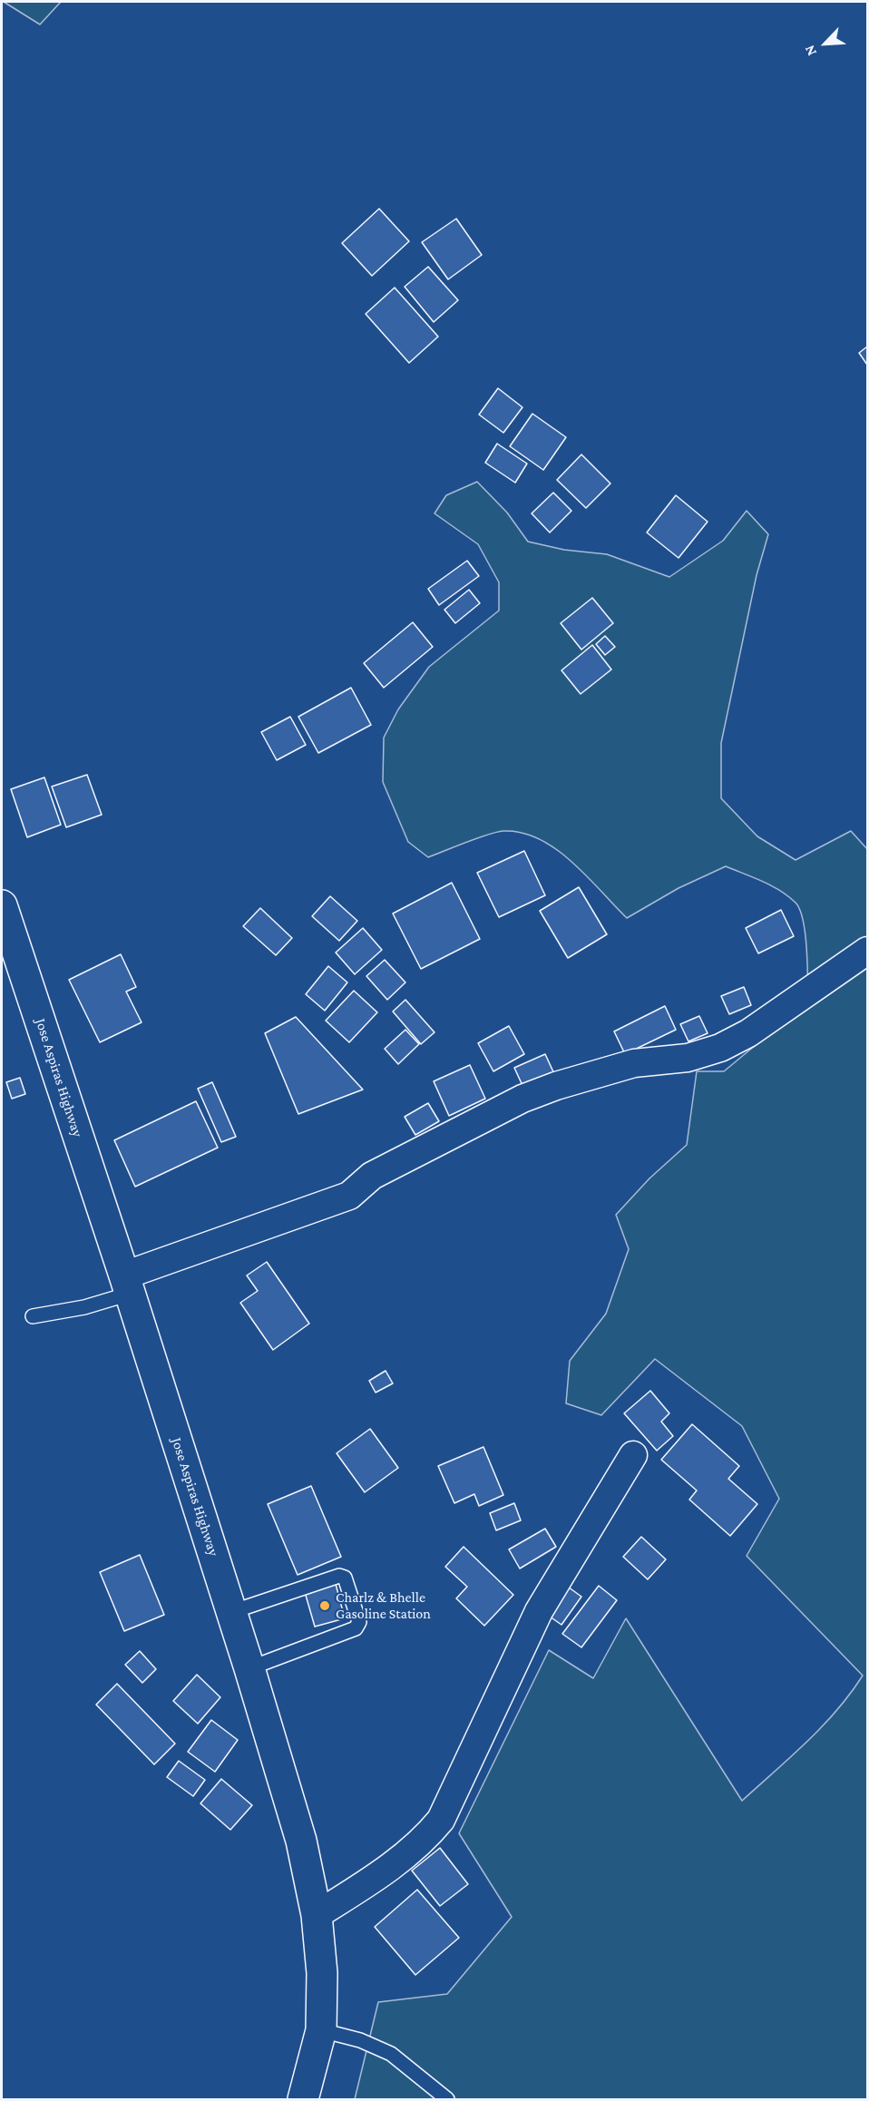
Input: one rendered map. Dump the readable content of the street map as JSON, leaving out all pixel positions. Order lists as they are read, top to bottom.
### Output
{
  "streets": {
    "main road": ["Jose Aspiras Highway"]
  },
  "places": ["Charlz & Bhelle Gasoline Station"],
  "north": "bottom left"
}
